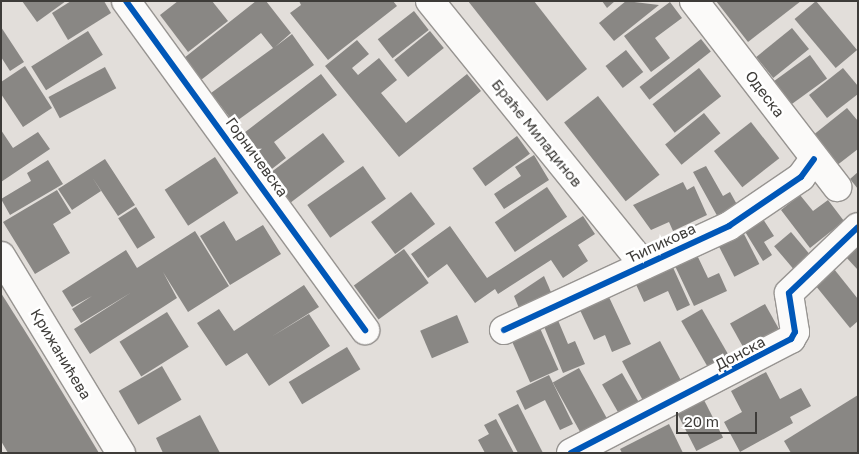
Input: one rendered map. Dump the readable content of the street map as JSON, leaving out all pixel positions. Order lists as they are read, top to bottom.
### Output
{
  "streets": {
    "street": [
      "Одеска",
      "Браће Миладинов",
      "Горничевска",
      "Ћипикова",
      "Донска",
      "Крижанићева"
    ]
  },
  "crossings": [
    ["Одеска", "Ћипикова"],
    ["Браће Миладинов", "Ћипикова"]
  ],
  "scale_bar": "20 m"
}
